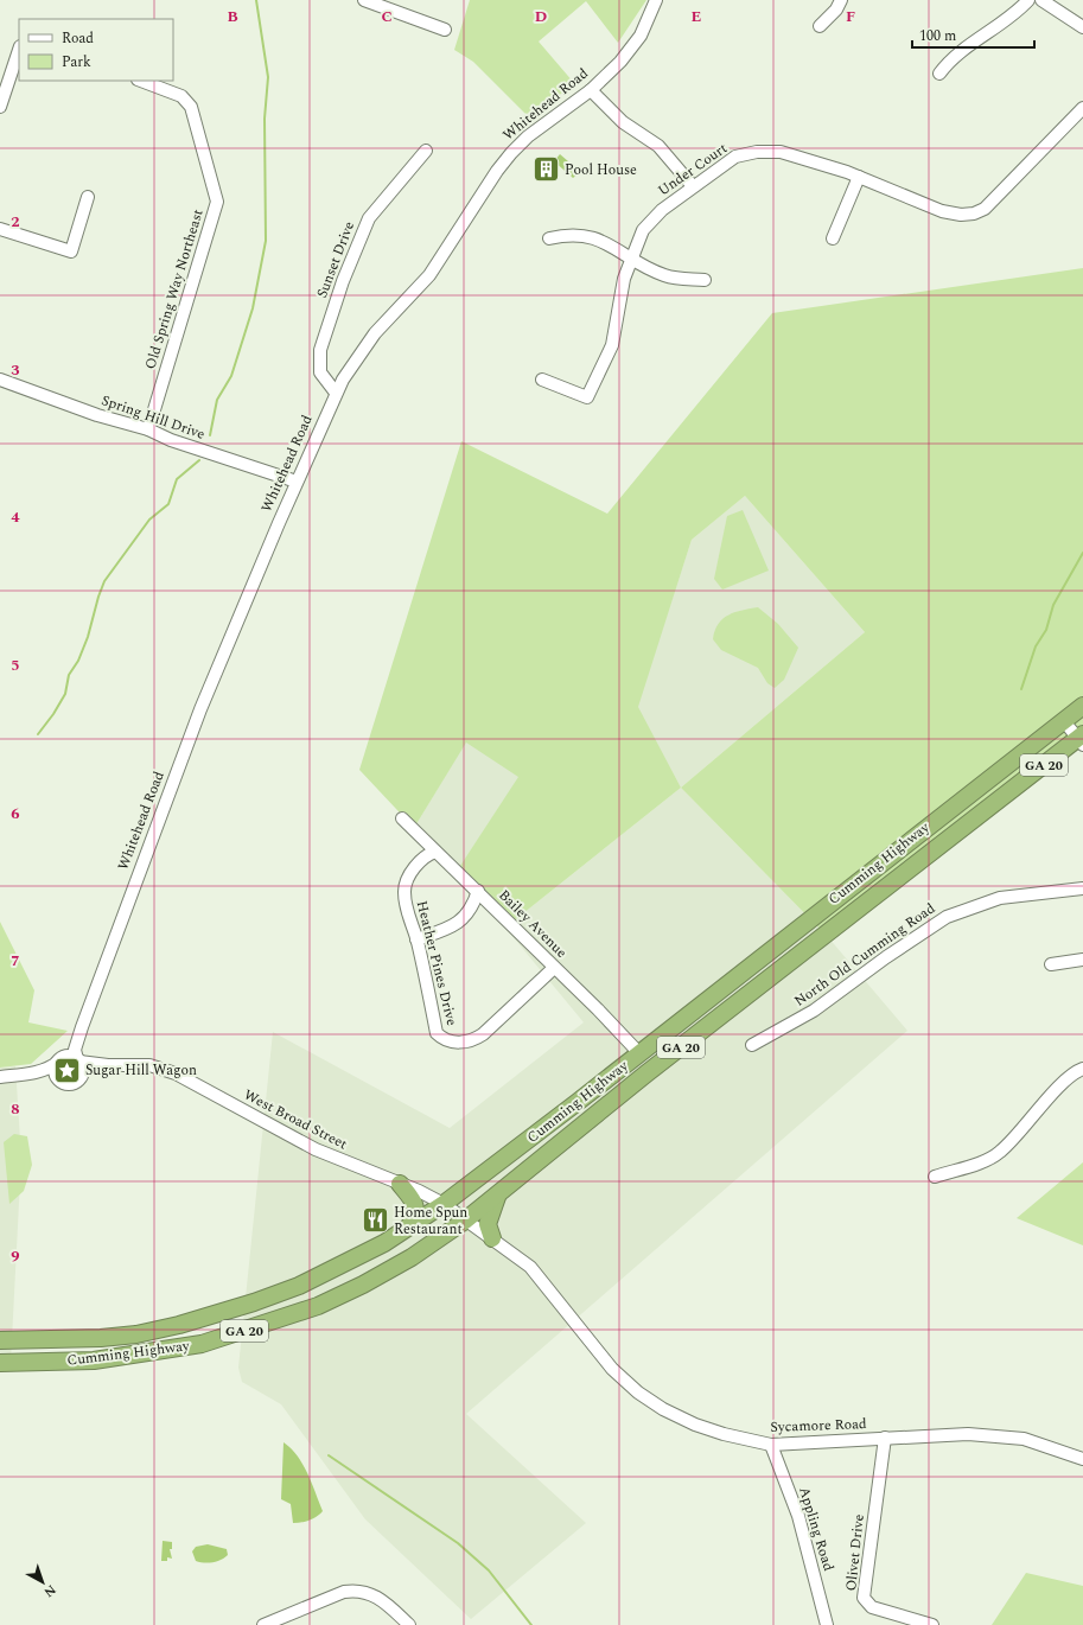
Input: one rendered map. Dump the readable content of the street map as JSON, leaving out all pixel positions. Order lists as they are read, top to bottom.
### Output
{
  "streets": {
    "highway": ["GA 20", "Cumming Highway"],
    "street": [
      "Whitehead Road",
      "Under Court",
      "Sunset Drive",
      "Old Spring Way Northeast",
      "Spring Hill Drive",
      "Bailey Avenue",
      "North Old Cumming Road",
      "Heather Pines Drive",
      "West Broad Street",
      "Sycamore Road",
      "Appling Road",
      "Olivet Drive"
    ]
  },
  "crossings": [
    ["Whitehead Road", "Sunset Drive"],
    ["Whitehead Road", "Spring Hill Drive"],
    ["Whitehead Road", "West Broad Street"],
    ["Old Spring Way Northeast", "Spring Hill Drive"],
    ["Cumming Highway", "Bailey Avenue"],
    ["Cumming Highway", "West Broad Street"],
    ["Cumming Highway", "Sycamore Road"],
    ["Bailey Avenue", "Heather Pines Drive"],
    ["West Broad Street", "Sycamore Road"],
    ["Sycamore Road", "Appling Road"],
    ["Sycamore Road", "Olivet Drive"]
  ],
  "places": {
    "building": ["Pool House"],
    "place": ["Sugar Hill Wagon"],
    "restaurant": ["Home Spun Restaurant"]
  },
  "legend": ["Road", "Park"],
  "scale_bar": "100 m",
  "north": "bottom right",
  "grid": {
    "columns": [
      "B",
      "C",
      "D",
      "E",
      "F"
    ],
    "rows": [
      "2",
      "3",
      "4",
      "5",
      "6",
      "7",
      "8",
      "9"
    ]
  }
}
